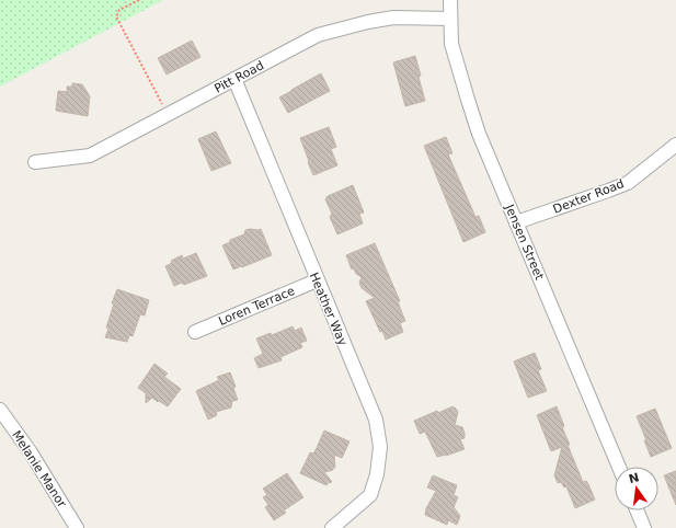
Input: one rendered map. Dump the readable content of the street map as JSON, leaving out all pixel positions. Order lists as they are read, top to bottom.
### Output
{
  "streets": {
    "street": [
      "Pitt Road",
      "Dexter Road",
      "Jensen Street",
      "Loren Terrace",
      "Heather Way",
      "Melanie Manor"
    ]
  },
  "crossings": [
    ["Pitt Road", "Jensen Street"],
    ["Pitt Road", "Heather Way"],
    ["Dexter Road", "Jensen Street"],
    ["Loren Terrace", "Heather Way"]
  ],
  "north": "top"
}
